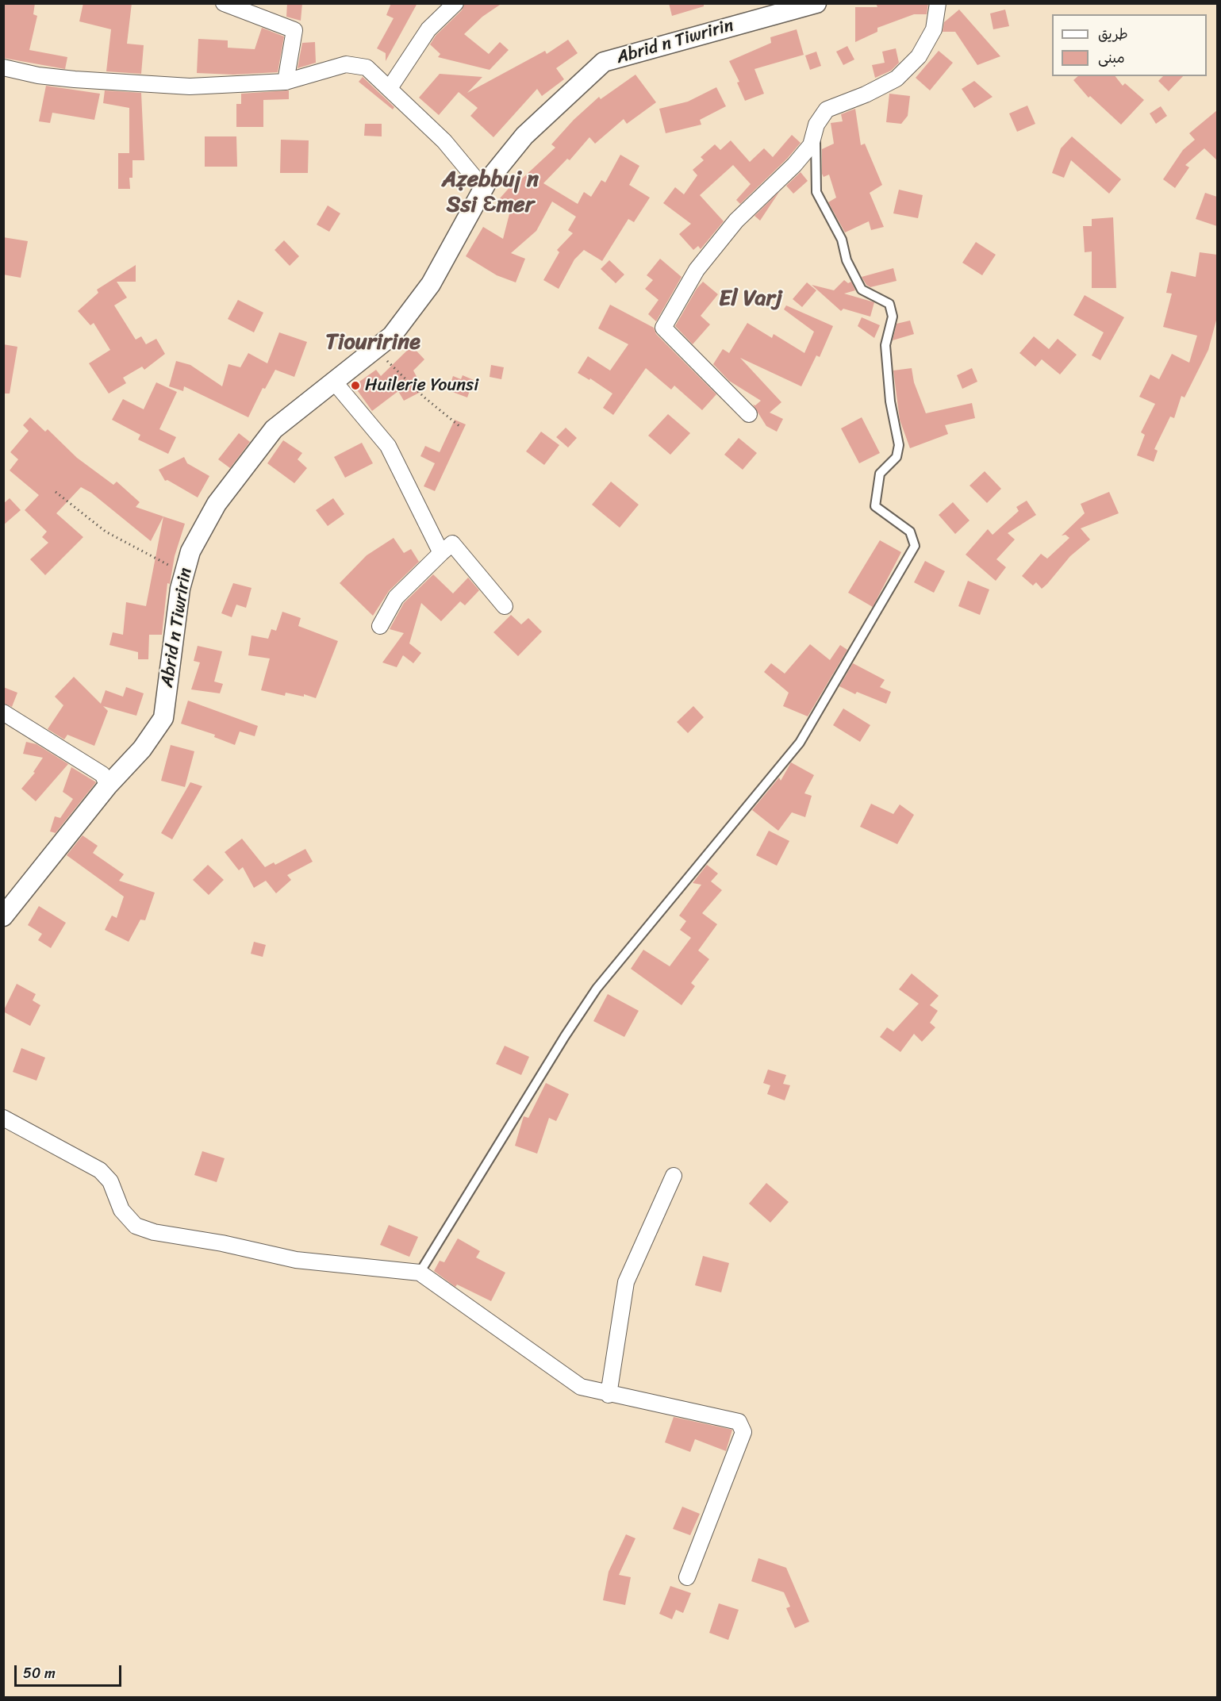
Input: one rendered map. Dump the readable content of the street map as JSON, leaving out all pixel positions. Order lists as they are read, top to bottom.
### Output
{
  "streets": {
    "street": ["Abrid n Tiwririn"]
  },
  "districts": ["Aẓebbuj n Ssi Ɛmer", "El Varj", "Tiouririne"],
  "places": ["Huilerie Younsi"],
  "legend": ["طريق", "مبنى"],
  "scale_bar": "50 m"
}
